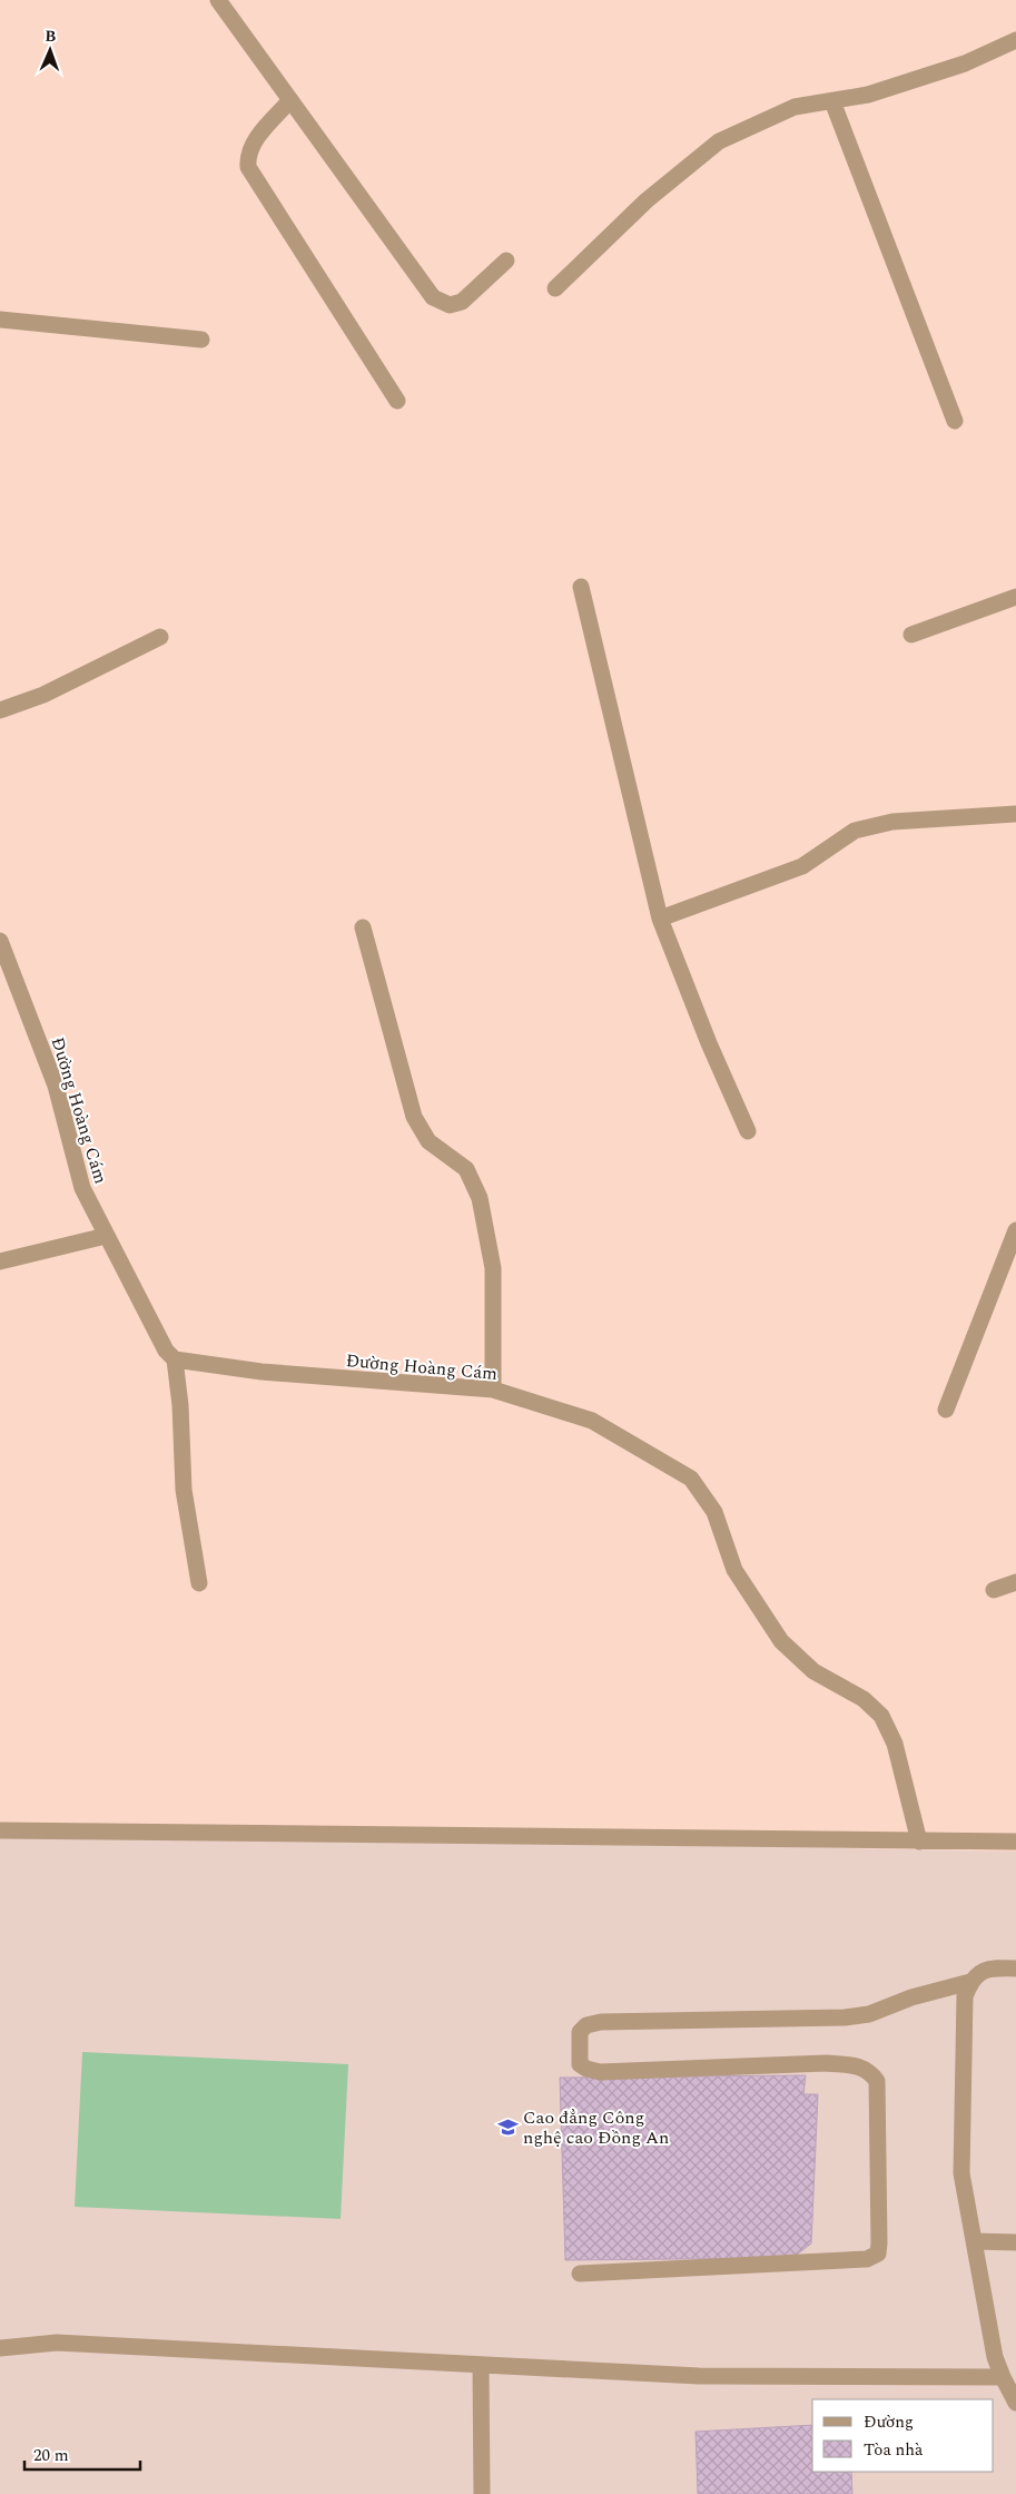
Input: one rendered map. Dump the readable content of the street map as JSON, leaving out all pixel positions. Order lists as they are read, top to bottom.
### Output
{
  "streets": {
    "street": ["Đường Hoàng Cám"]
  },
  "places": {
    "school or university": ["Cao đẳng Công nghệ cao Đồng An"]
  },
  "legend": ["Đường", "Tòa nhà"],
  "scale_bar": "20 m",
  "north": "top"
}
